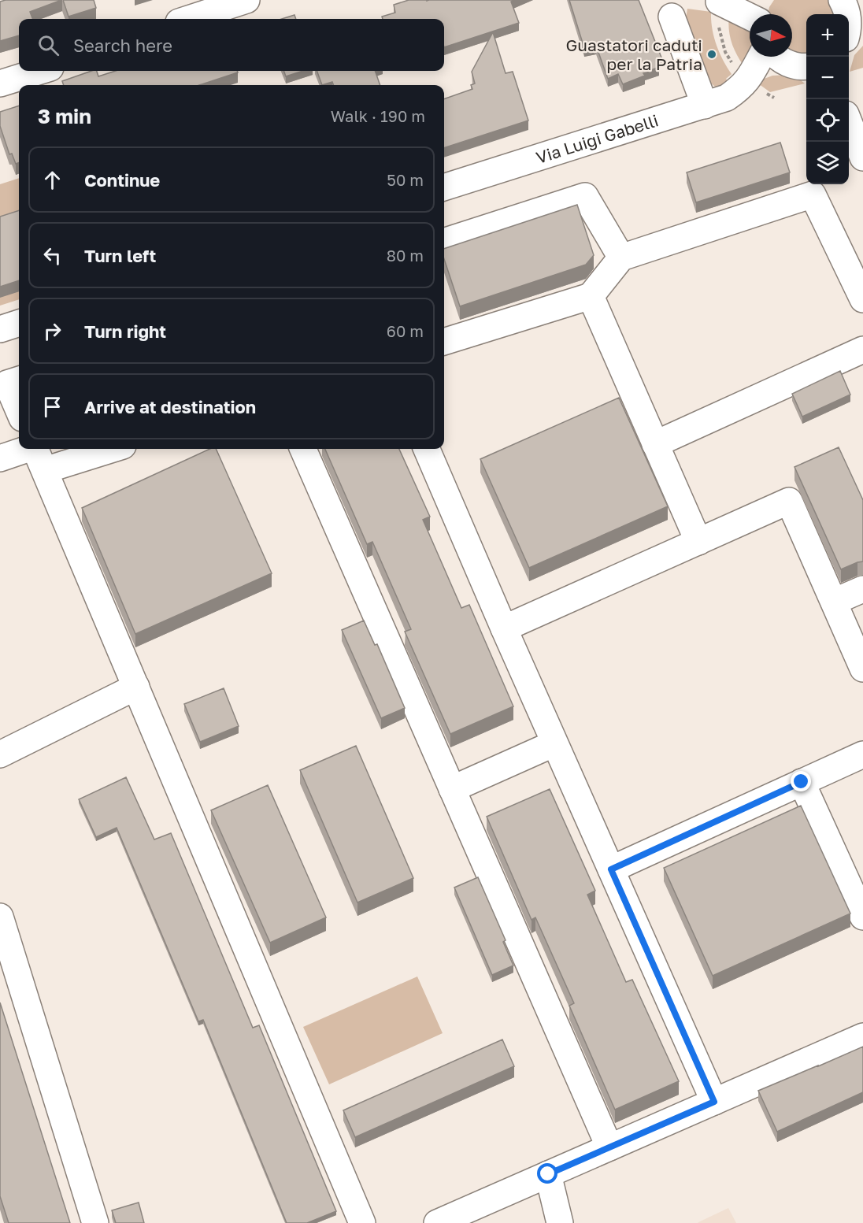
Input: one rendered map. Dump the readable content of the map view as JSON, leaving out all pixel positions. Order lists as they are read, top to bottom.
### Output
{
  "streets": {
    "street": ["Via Luigi Gabelli"]
  },
  "places": ["Guastatori caduti per la Patria"],
  "north": "right",
  "page": {
    "map_buttons": ["+", "−"],
    "search": "Search here",
    "heading": ["3 min", "Walk · 190 m"],
    "list": [
      ["Continue", "50 m"],
      ["Turn left", "80 m"],
      ["Turn right", "60 m"],
      "Arrive at destination"
    ]
  }
}
